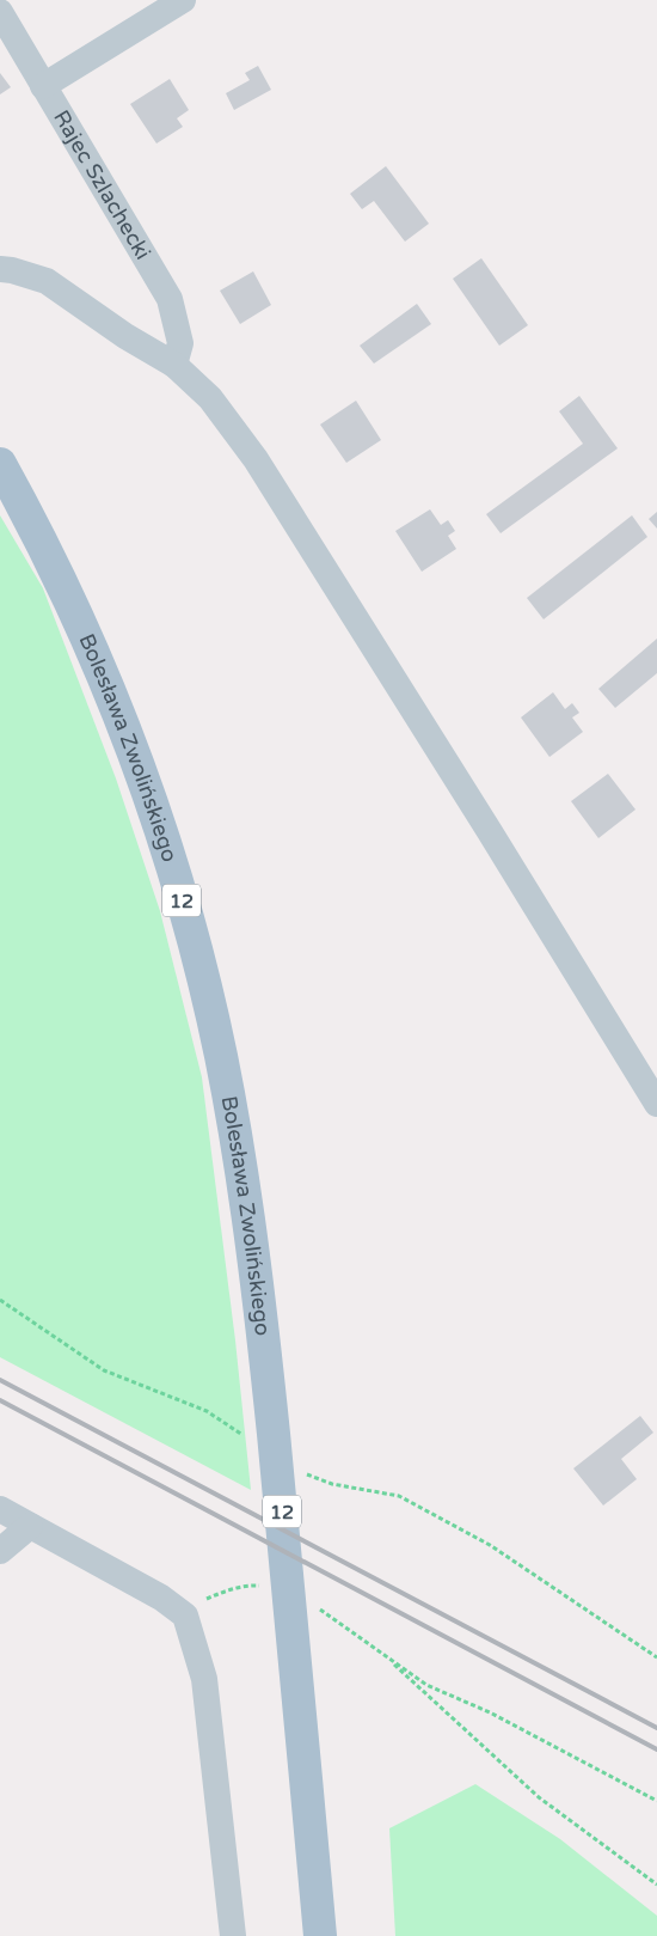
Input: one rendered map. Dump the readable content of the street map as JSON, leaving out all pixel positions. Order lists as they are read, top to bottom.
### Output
{
  "streets": {
    "main road": ["Bolesława Zwolińskiego", "12"],
    "street": ["Rajec Szlachecki"]
  }
}
